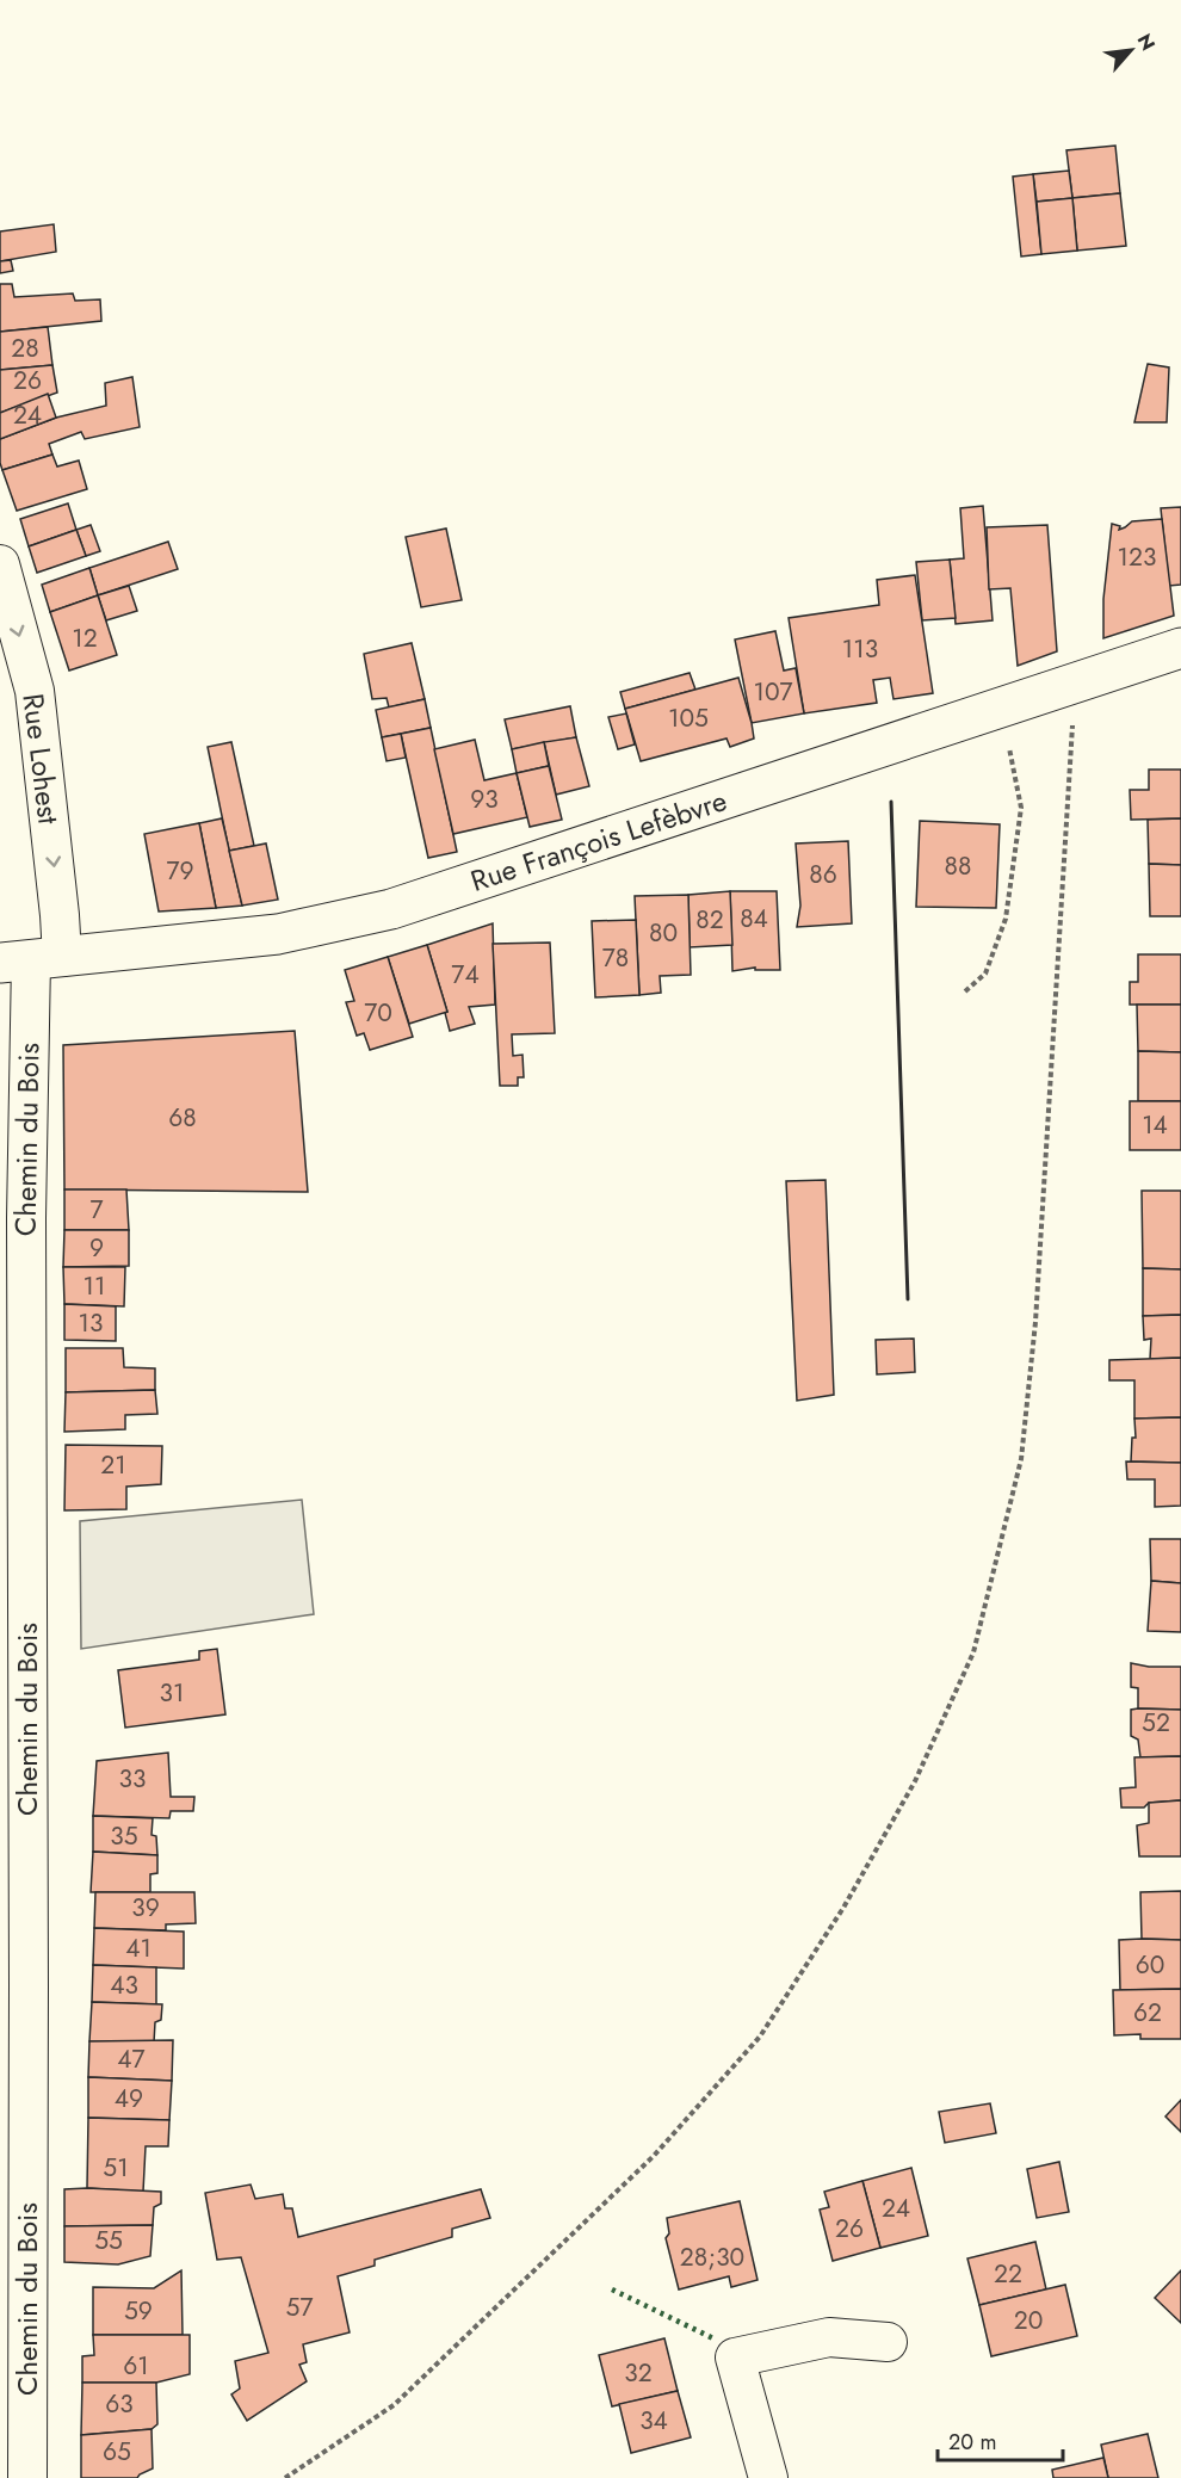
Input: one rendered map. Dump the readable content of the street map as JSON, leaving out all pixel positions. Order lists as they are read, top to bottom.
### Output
{
  "streets": {
    "main road": ["Rue François Lefèbvre"],
    "street": ["Rue Lohest", "Chemin du Bois"]
  },
  "crossings": [
    ["Rue Lohest", "Rue François Lefèbvre"],
    ["Rue Lohest", "Chemin du Bois"],
    ["Rue François Lefèbvre", "Chemin du Bois"]
  ],
  "one_way": ["Rue Lohest"],
  "house_numbers": [
    "28",
    "26",
    "24",
    "123",
    "12",
    "113",
    "107",
    "105",
    "93",
    "88",
    "79",
    "86",
    "84",
    "82",
    "80",
    "78",
    "74",
    "70",
    "68",
    "14",
    "7",
    "9",
    "11",
    "13",
    "21",
    "31",
    "52",
    "33",
    "35",
    "39",
    "41",
    "60",
    "43",
    "62",
    "47",
    "49",
    "51",
    "24",
    "26",
    "55",
    "28;30",
    "22",
    "57",
    "59",
    "20",
    "61",
    "32",
    "63",
    "34",
    "65"
  ],
  "scale_bar": "20 m",
  "north": "top right"
}
